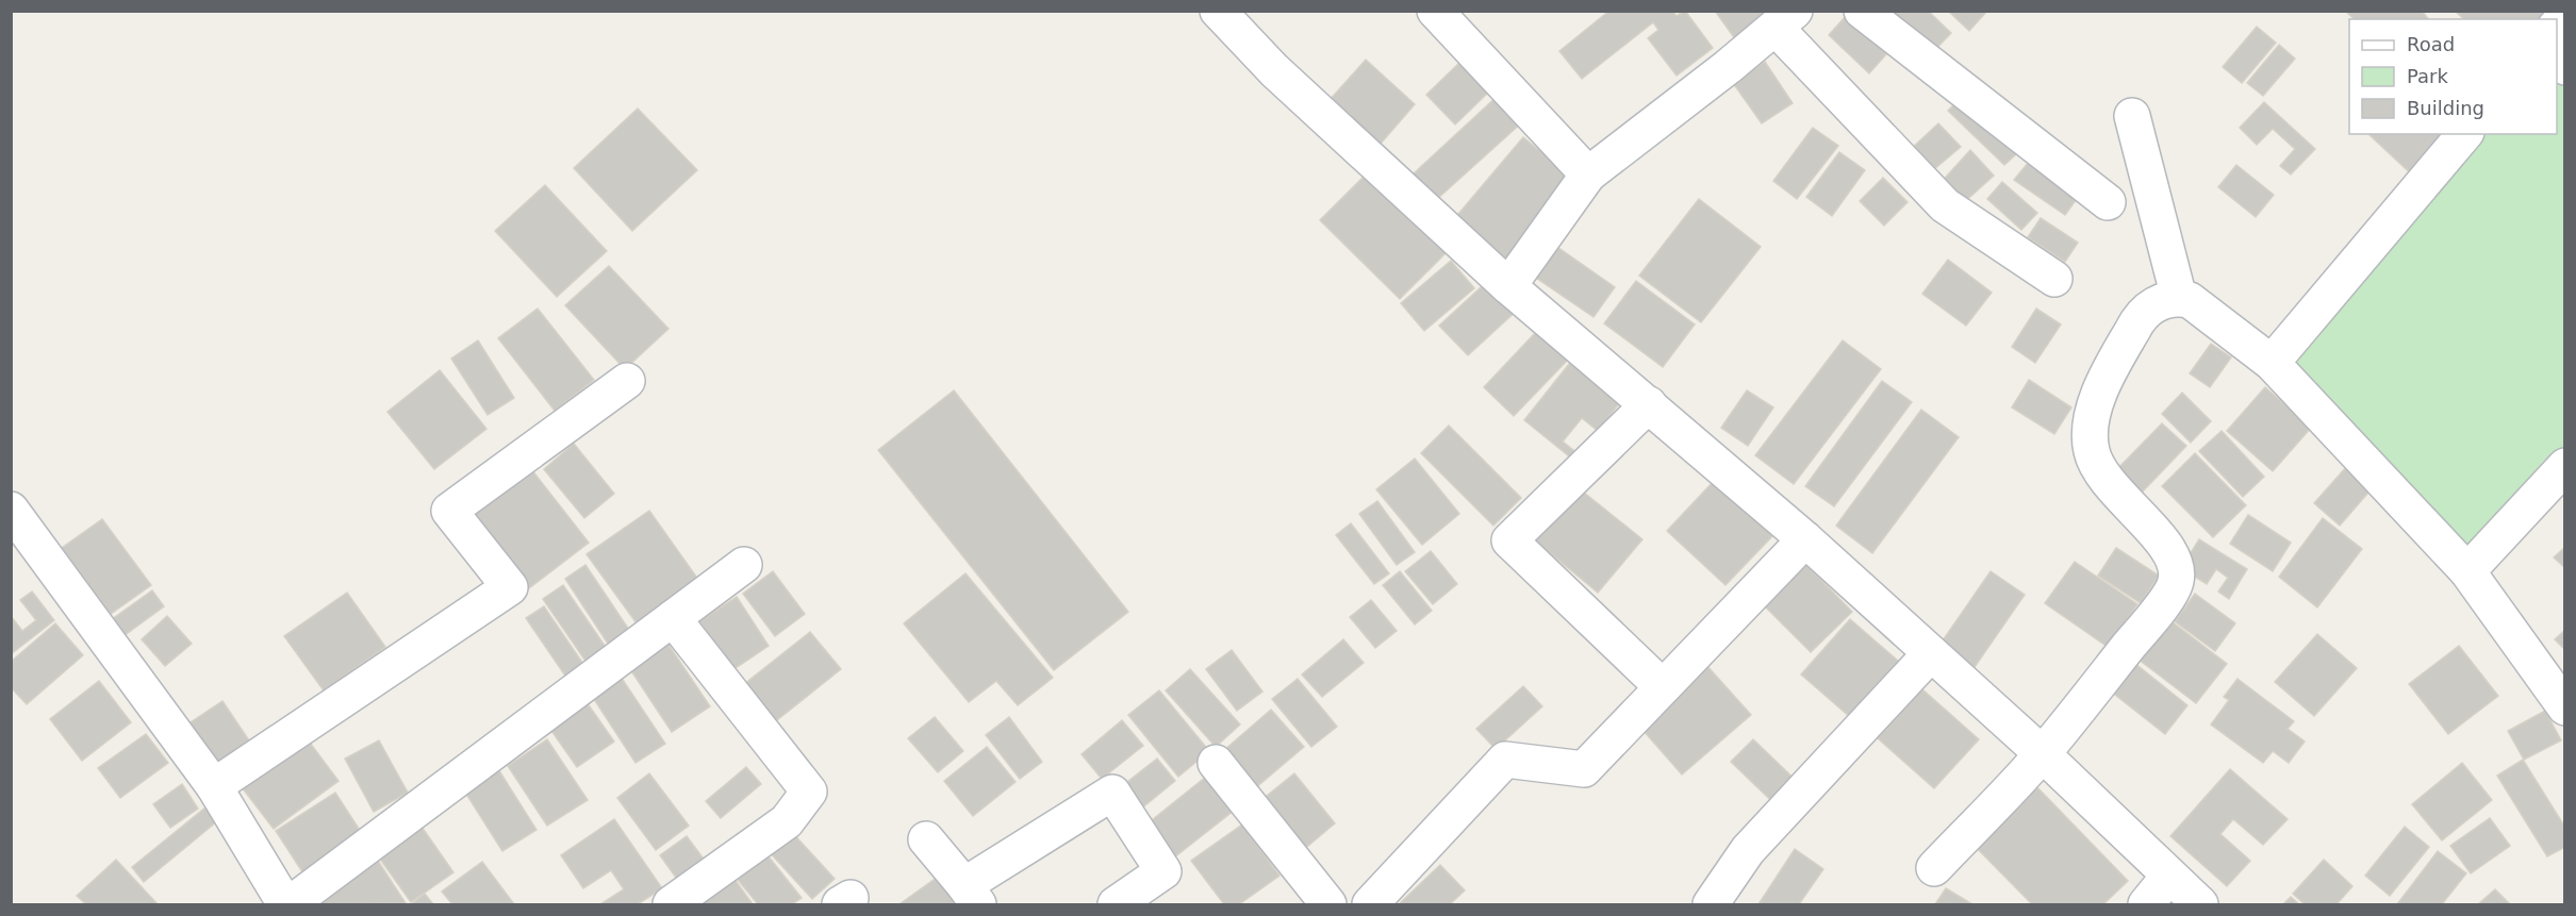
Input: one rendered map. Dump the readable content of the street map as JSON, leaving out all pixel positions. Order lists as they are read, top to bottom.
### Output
{
  "legend": ["Road", "Park", "Building"]
}
